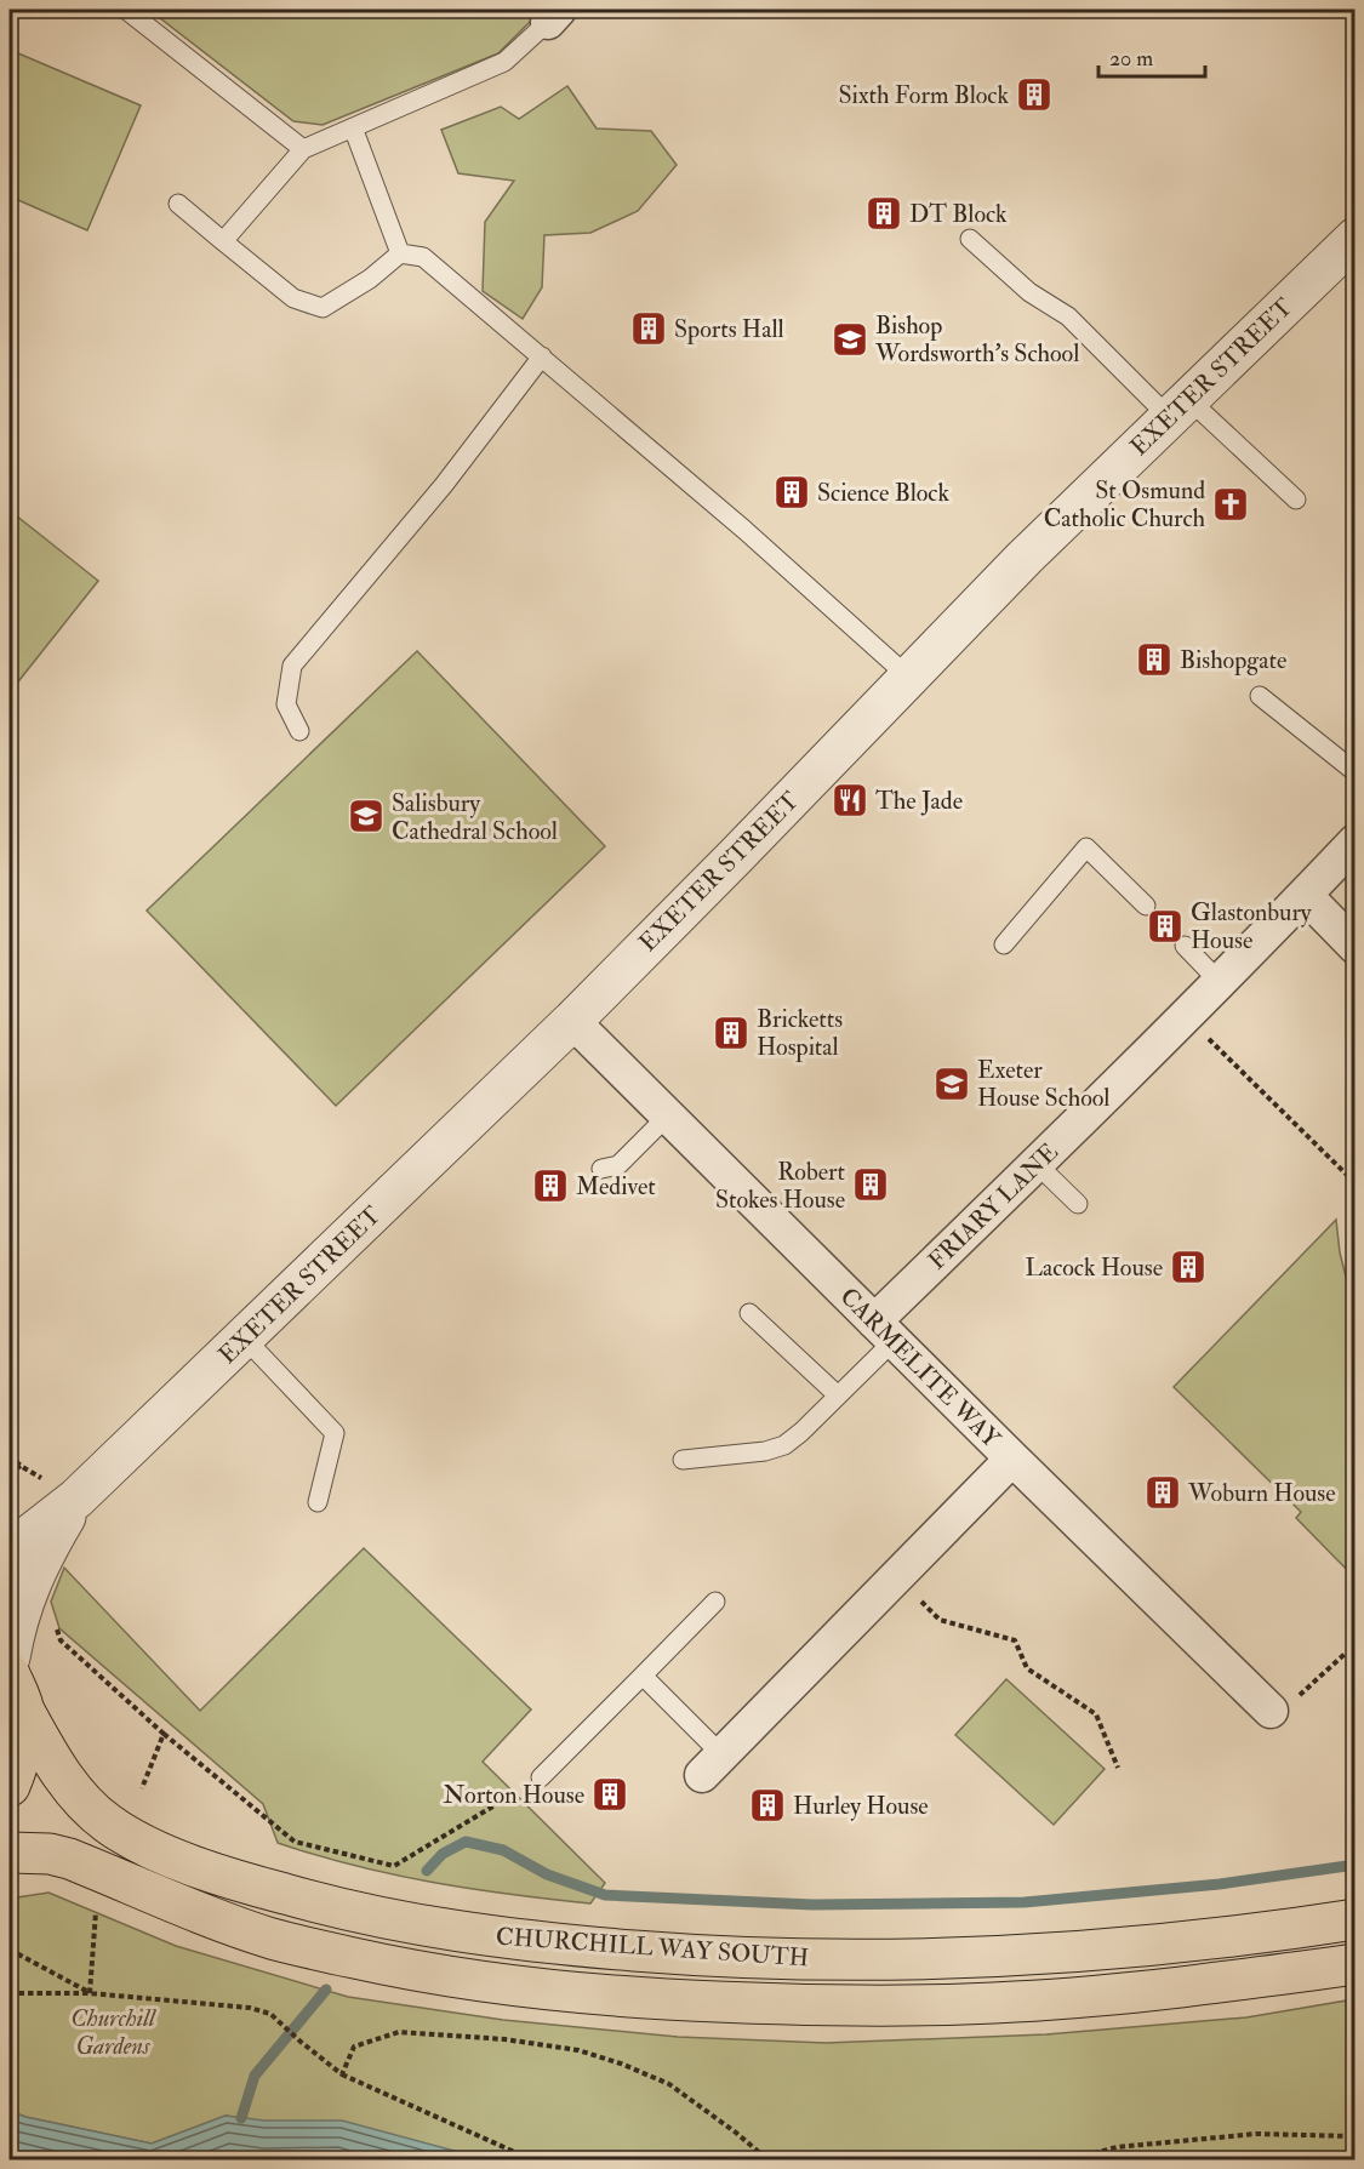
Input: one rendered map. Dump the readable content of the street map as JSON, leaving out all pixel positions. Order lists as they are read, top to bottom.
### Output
{
  "streets": {
    "highway": ["CHURCHILL WAY SOUTH"],
    "street": ["EXETER STREET", "FRIARY LANE", "CARMELITE WAY"]
  },
  "crossings": [
    ["EXETER STREET", "CARMELITE WAY"],
    ["FRIARY LANE", "CARMELITE WAY"]
  ],
  "parks": ["Churchill Gardens"],
  "places": {
    "building": [
      "Sixth Form Block",
      "DT Block",
      "Sports Hall",
      "Science Block",
      "Bishopgate",
      "Glastonbury House",
      "Bricketts Hospital",
      "Robert Stokes House",
      "Medivet",
      "Lacock House",
      "Woburn House",
      "Norton House",
      "Hurley House"
    ],
    "school or university": ["Bishop Wordsworth's School", "Salisbury Cathedral School", "Exeter House School"],
    "church": ["St Osmund Catholic Church"],
    "restaurant": ["The Jade"]
  },
  "scale_bar": "20 m"
}
